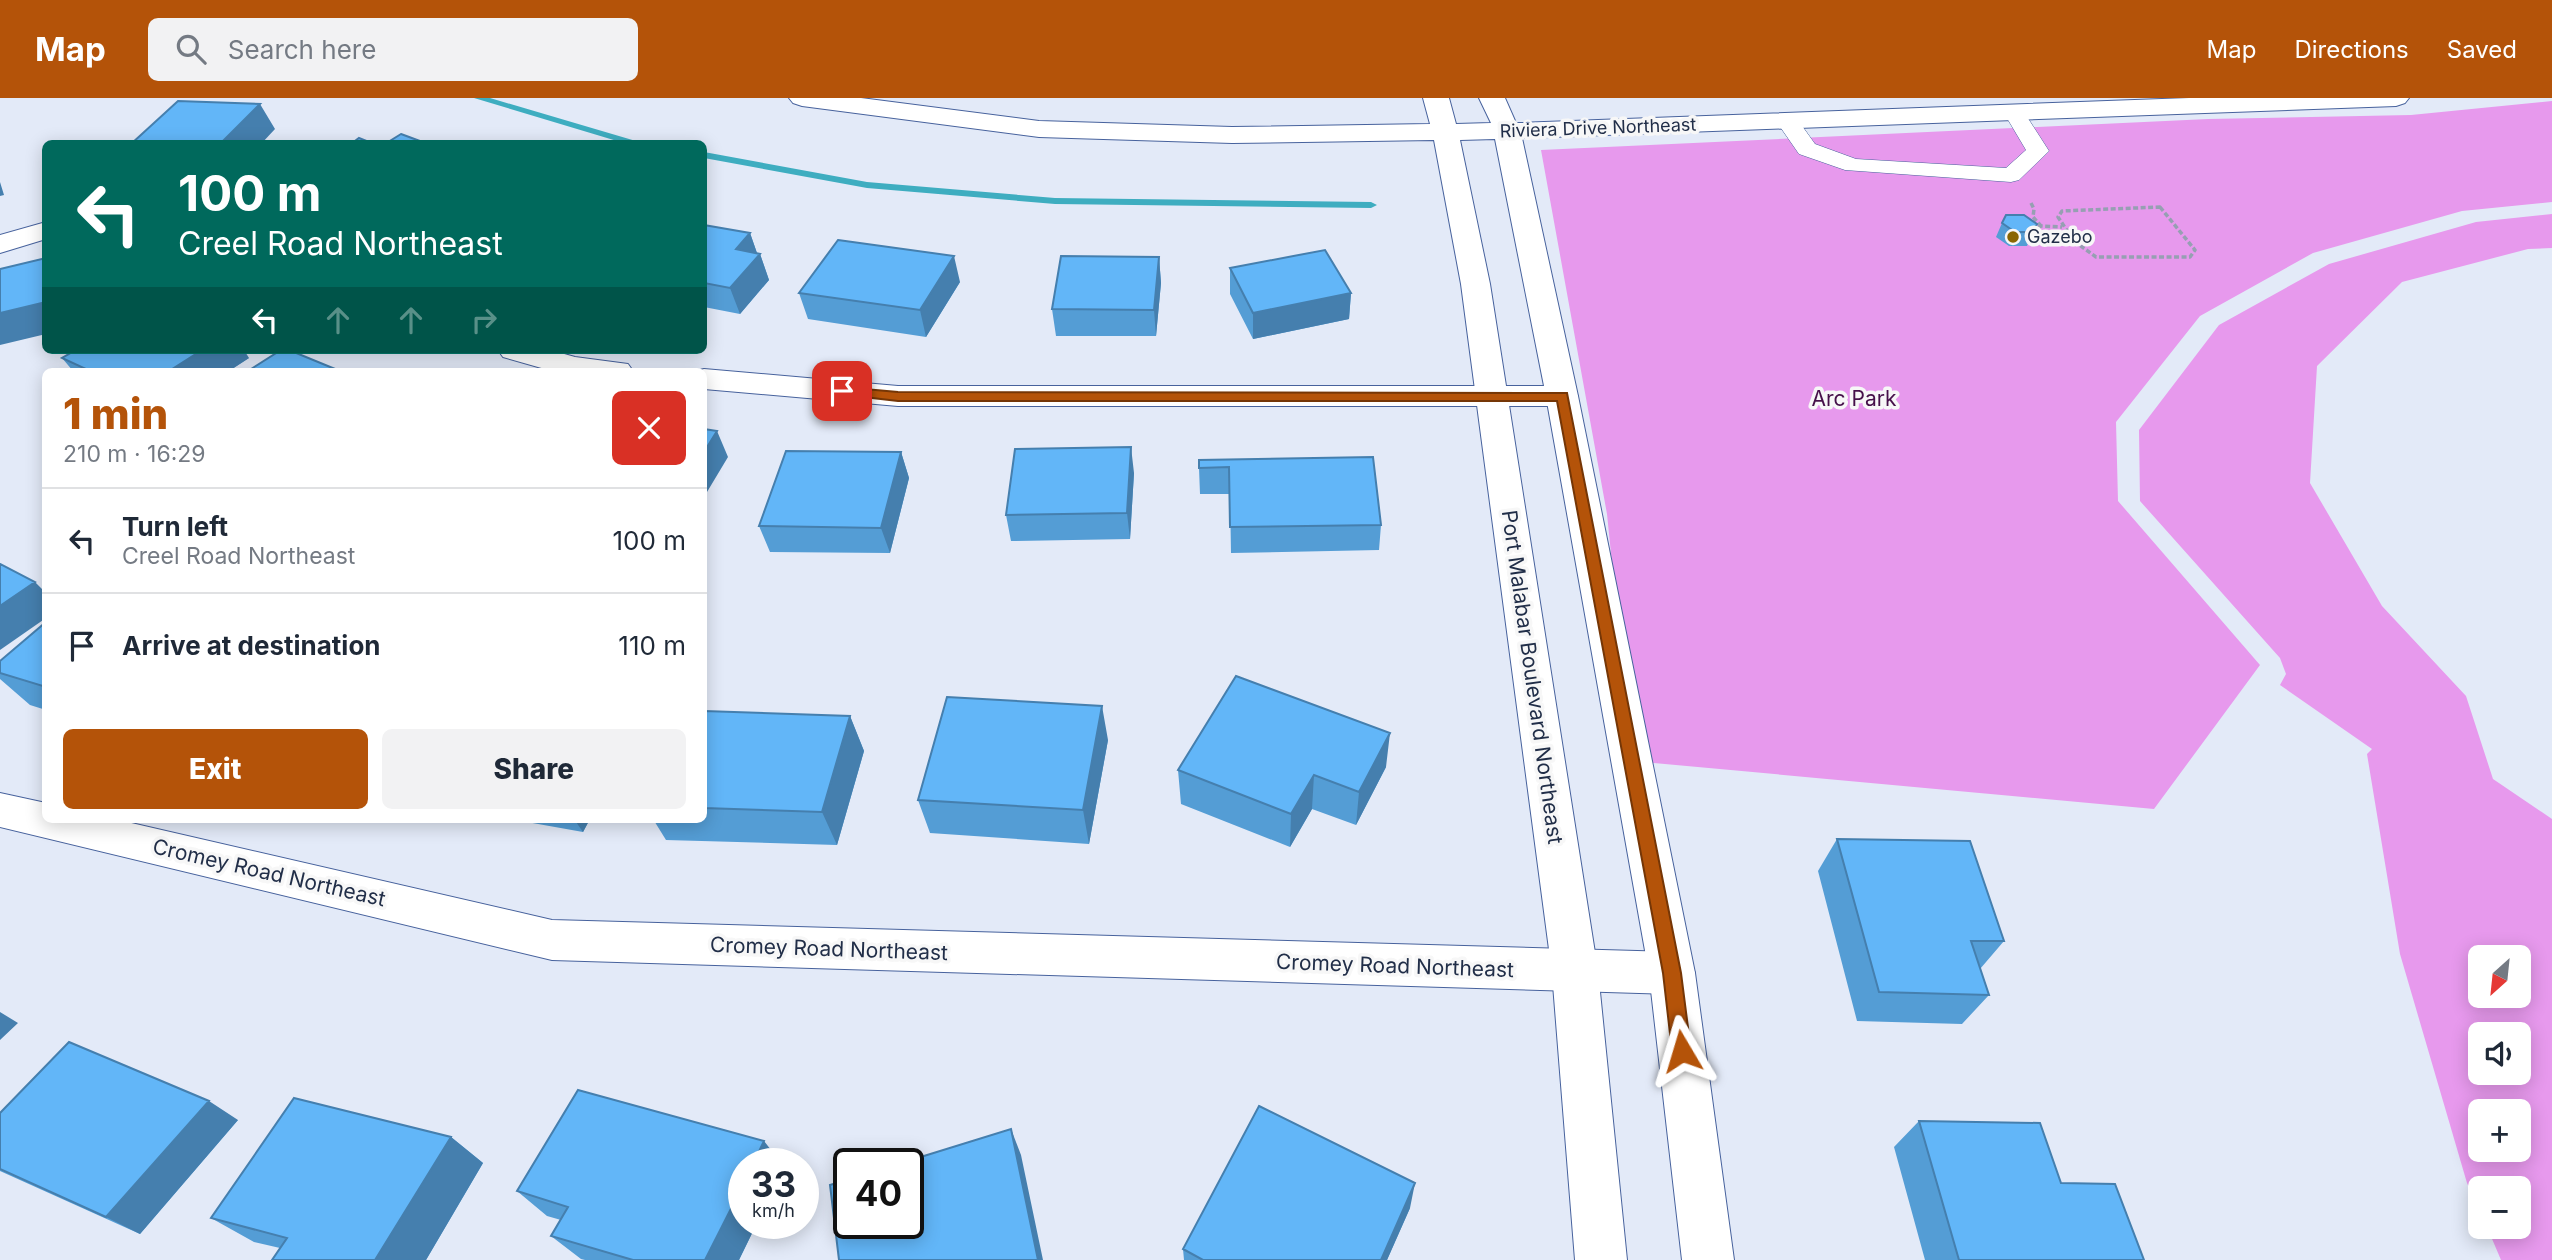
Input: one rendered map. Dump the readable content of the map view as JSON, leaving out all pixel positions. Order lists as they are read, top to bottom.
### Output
{
  "streets": {
    "street": ["Riviera Drive Northeast", "Port Malabar Boulevard Northeast", "Cromey Road Northeast"]
  },
  "crossings": [
    ["Riviera Drive Northeast", "Port Malabar Boulevard Northeast"],
    ["Port Malabar Boulevard Northeast", "Cromey Road Northeast"]
  ],
  "parks": ["Arc Park"],
  "places": ["Gazebo"],
  "north": "bottom left",
  "page": {
    "header": "Map",
    "search": "Search here",
    "nav": ["Map", "Directions", "Saved"],
    "turn": ["100 m", "Creel Road Northeast"],
    "heading": ["1 min", "210 m · 16:29"],
    "list": [
      {
        "name": "Turn left",
        "note": "Creel Road Northeast",
        "value": "100 m"
      },
      {
        "name": "Arrive at destination",
        "value": "110 m"
      }
    ],
    "buttons": ["Exit", "Share"],
    "map_buttons": ["+", "−"],
    "speed": "33 km/h",
    "limit": "40"
  }
}
